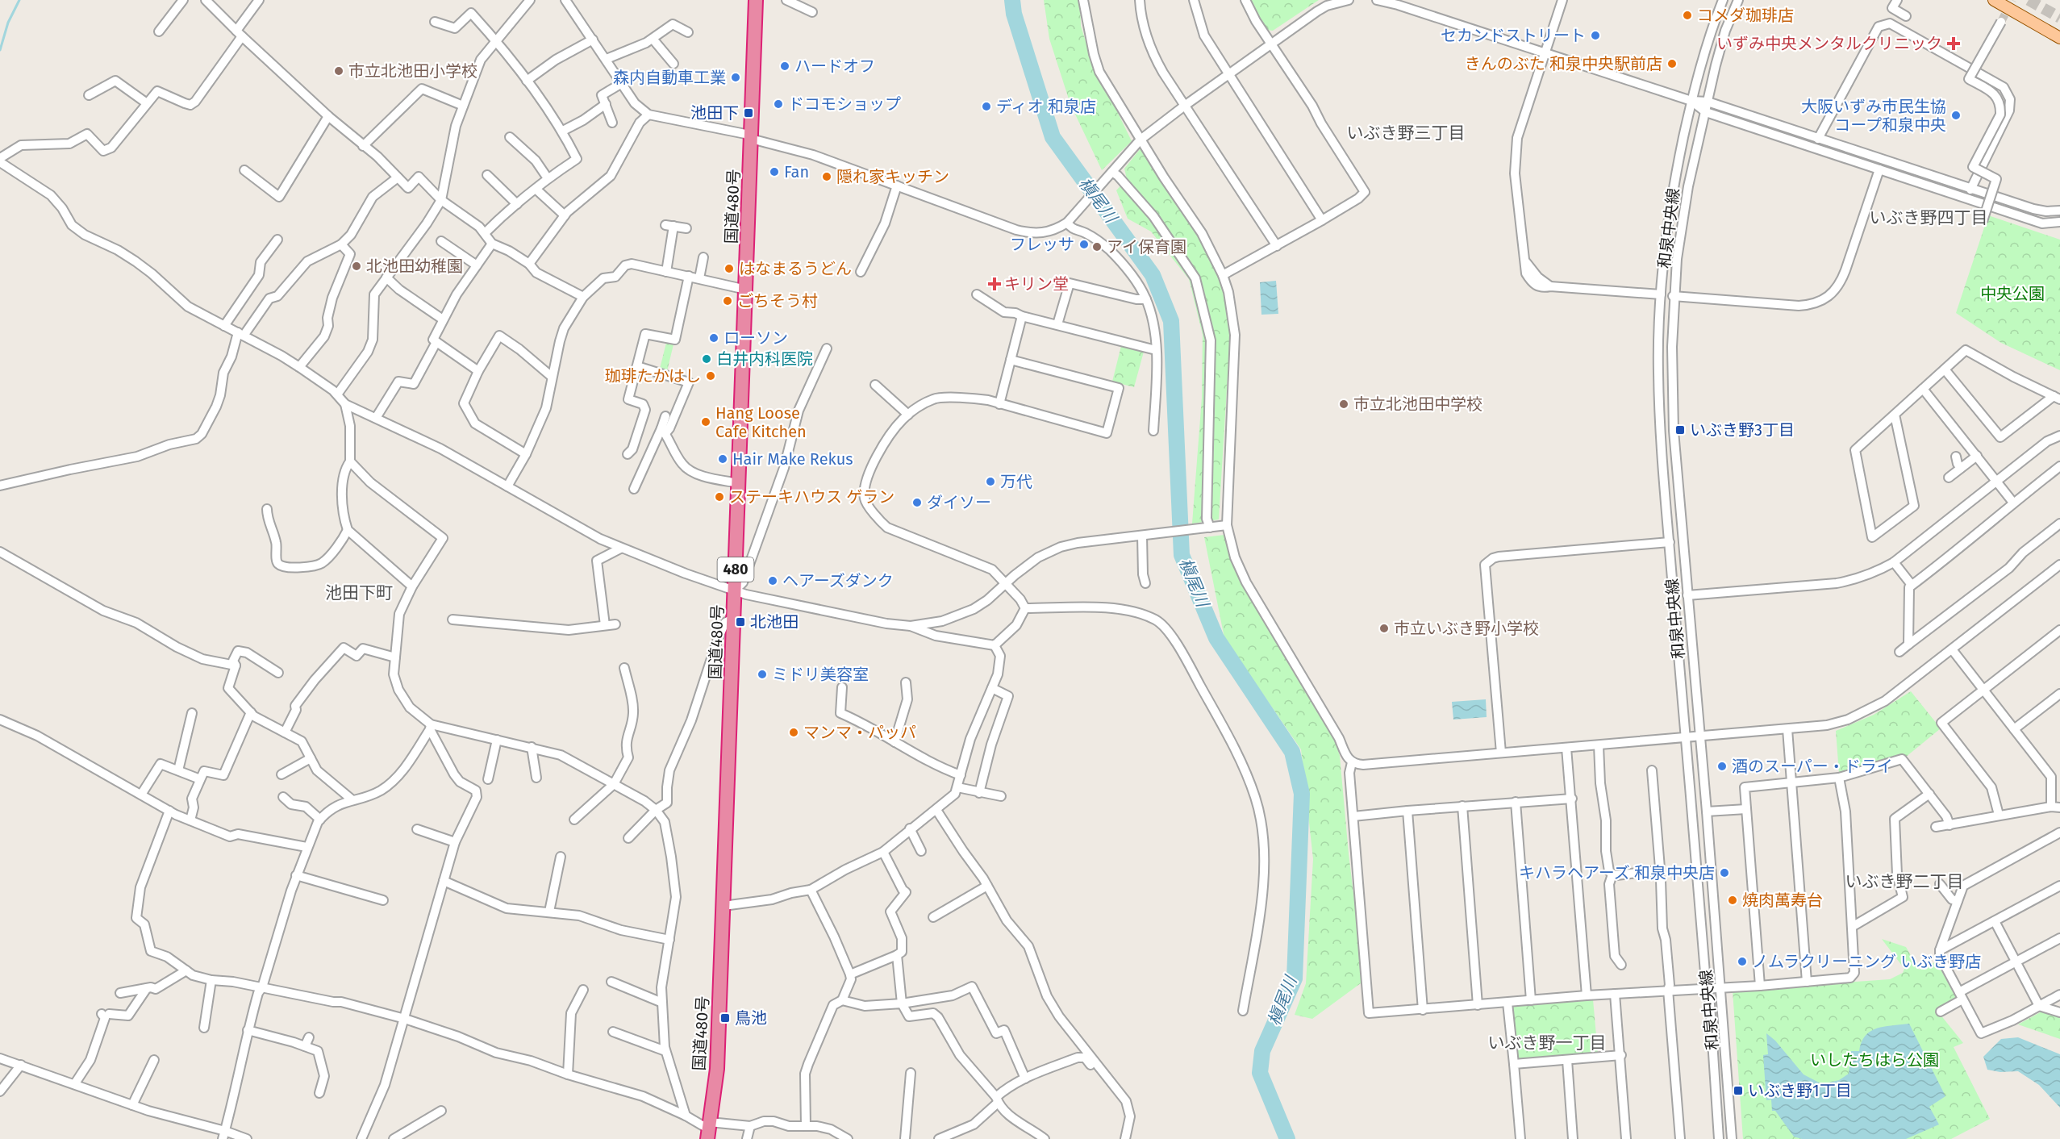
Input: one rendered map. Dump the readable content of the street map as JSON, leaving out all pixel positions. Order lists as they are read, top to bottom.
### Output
{
  "streets": {
    "highway": ["国道480号", "480"],
    "street": ["和泉中央線"]
  },
  "districts": [
    "いぶき野三丁目",
    "いぶき野四丁目",
    "池田下町",
    "いぶき野二丁目",
    "いぶき野一丁目"
  ],
  "water": ["槇尾川"],
  "parks": ["中央公園", "いしたちはら公園"],
  "places": {
    "other": [
      "コメダ珈琲店",
      "セカンドストリート",
      "きんのぶた 和泉中央駅前店",
      "ハードオフ",
      "市立北池田小学校",
      "森内自動車工業",
      "ドコモショップ",
      "ディオ 和泉店",
      "大阪いずみ市民生協 コープ和泉中央",
      "Fan",
      "隠れ家キッチン",
      "フレッサ",
      "アイ保育園",
      "北池田幼稚園",
      "はなまるうどん",
      "ごちそう村",
      "ローソン",
      "白井内科医院",
      "珈琲たかはし",
      "市立北池田中学校",
      "Hang Loose Cafe Kitchen",
      "Hair Make Rekus",
      "万代",
      "ステーキハウス ゲラン",
      "ダイソー",
      "ヘアーズダンク",
      "市立いぶき野小学校",
      "ミドリ美容室",
      "マンマ・パッパ",
      "酒のスーパー・ドライ",
      "キハラヘアーズ 和泉中央店",
      "焼肉萬寿台",
      "ノムラクリーニング いぶき野店"
    ],
    "health": ["いずみ中央メンタルクリニック", "キリン堂"],
    "transit": [
      "池田下",
      "いぶき野3丁目",
      "北池田",
      "鳥池",
      "いぶき野1丁目"
    ]
  }
}
